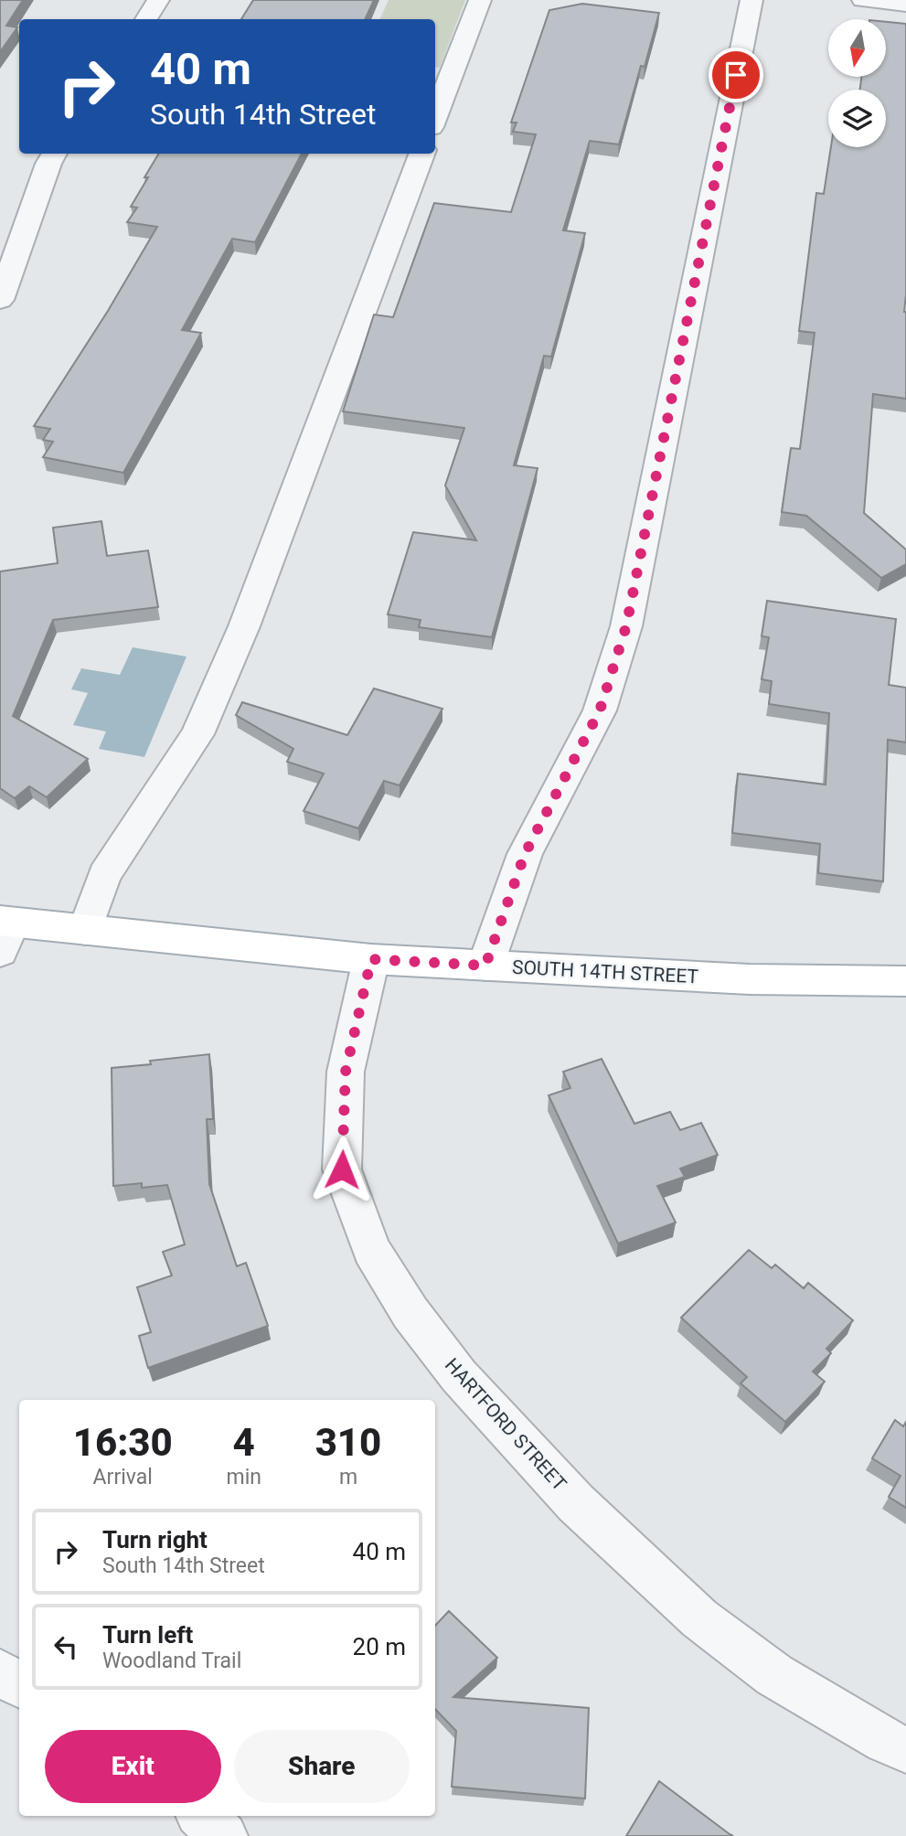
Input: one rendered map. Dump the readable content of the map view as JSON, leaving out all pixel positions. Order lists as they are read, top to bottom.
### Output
{
  "streets": {
    "main road": ["SOUTH 14TH STREET"],
    "street": ["HARTFORD STREET"]
  },
  "crossings": [
    ["SOUTH 14TH STREET", "HARTFORD STREET"]
  ],
  "north": "bottom",
  "page": {
    "turn": ["40 m", "South 14th Street"],
    "eta": [
      "16:30",
      "Arrival",
      "4",
      "min",
      "310",
      "m"
    ],
    "list": [
      {
        "name": "Turn right",
        "note": "South 14th Street",
        "value": "40 m"
      },
      {
        "name": "Turn left",
        "note": "Woodland Trail",
        "value": "20 m"
      }
    ],
    "buttons": ["Exit", "Share"]
  }
}
